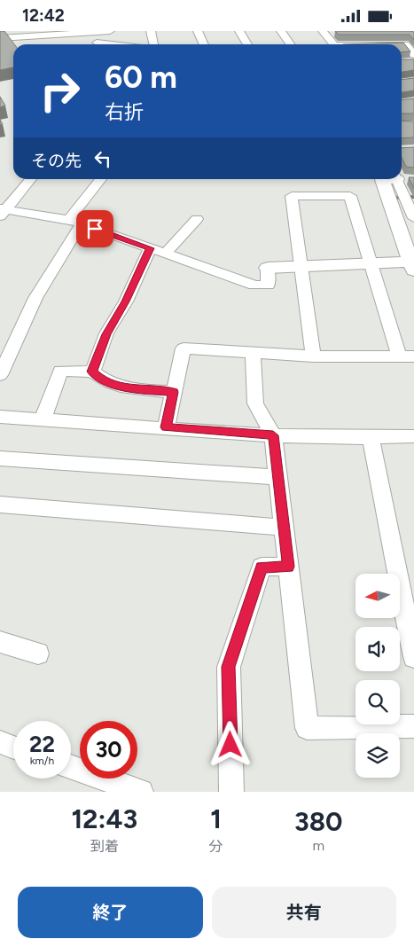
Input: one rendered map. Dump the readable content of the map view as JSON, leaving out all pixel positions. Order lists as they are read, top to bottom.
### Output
{
  "north": "left",
  "page": {
    "status": "12:42",
    "turn": ["60 m", "右折"],
    "then": "その先",
    "speed": "22 km/h",
    "limit": "30",
    "eta": [
      "12:43",
      "到着",
      "1",
      "分",
      "380",
      "m"
    ],
    "buttons": ["終了", "共有"]
  }
}
